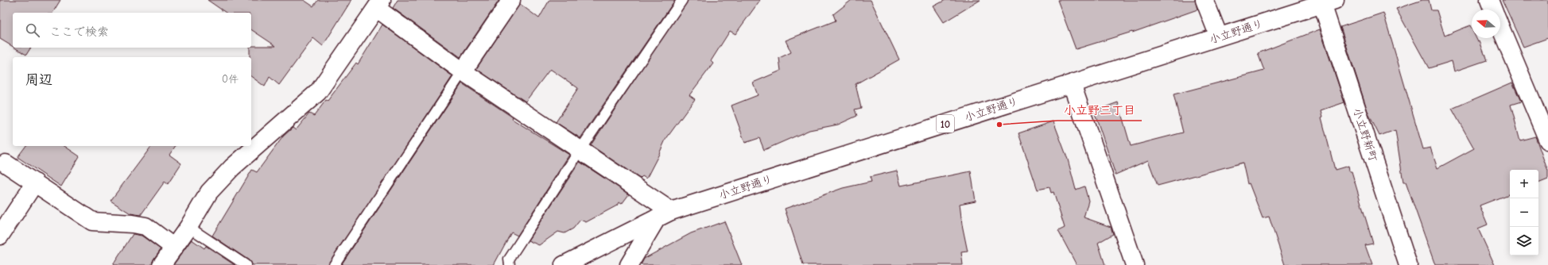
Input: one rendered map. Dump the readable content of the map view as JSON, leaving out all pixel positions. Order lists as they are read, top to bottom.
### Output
{
  "streets": {
    "street": ["小立野通り", "10", "小立野新町"]
  },
  "crossings": [
    ["小立野通り", "小立野新町"]
  ],
  "places": ["小立野三丁目"],
  "north": "left",
  "page": {
    "search": "ここで検索",
    "heading": ["周辺", "0件"],
    "map_buttons": ["+", "−"]
  }
}
